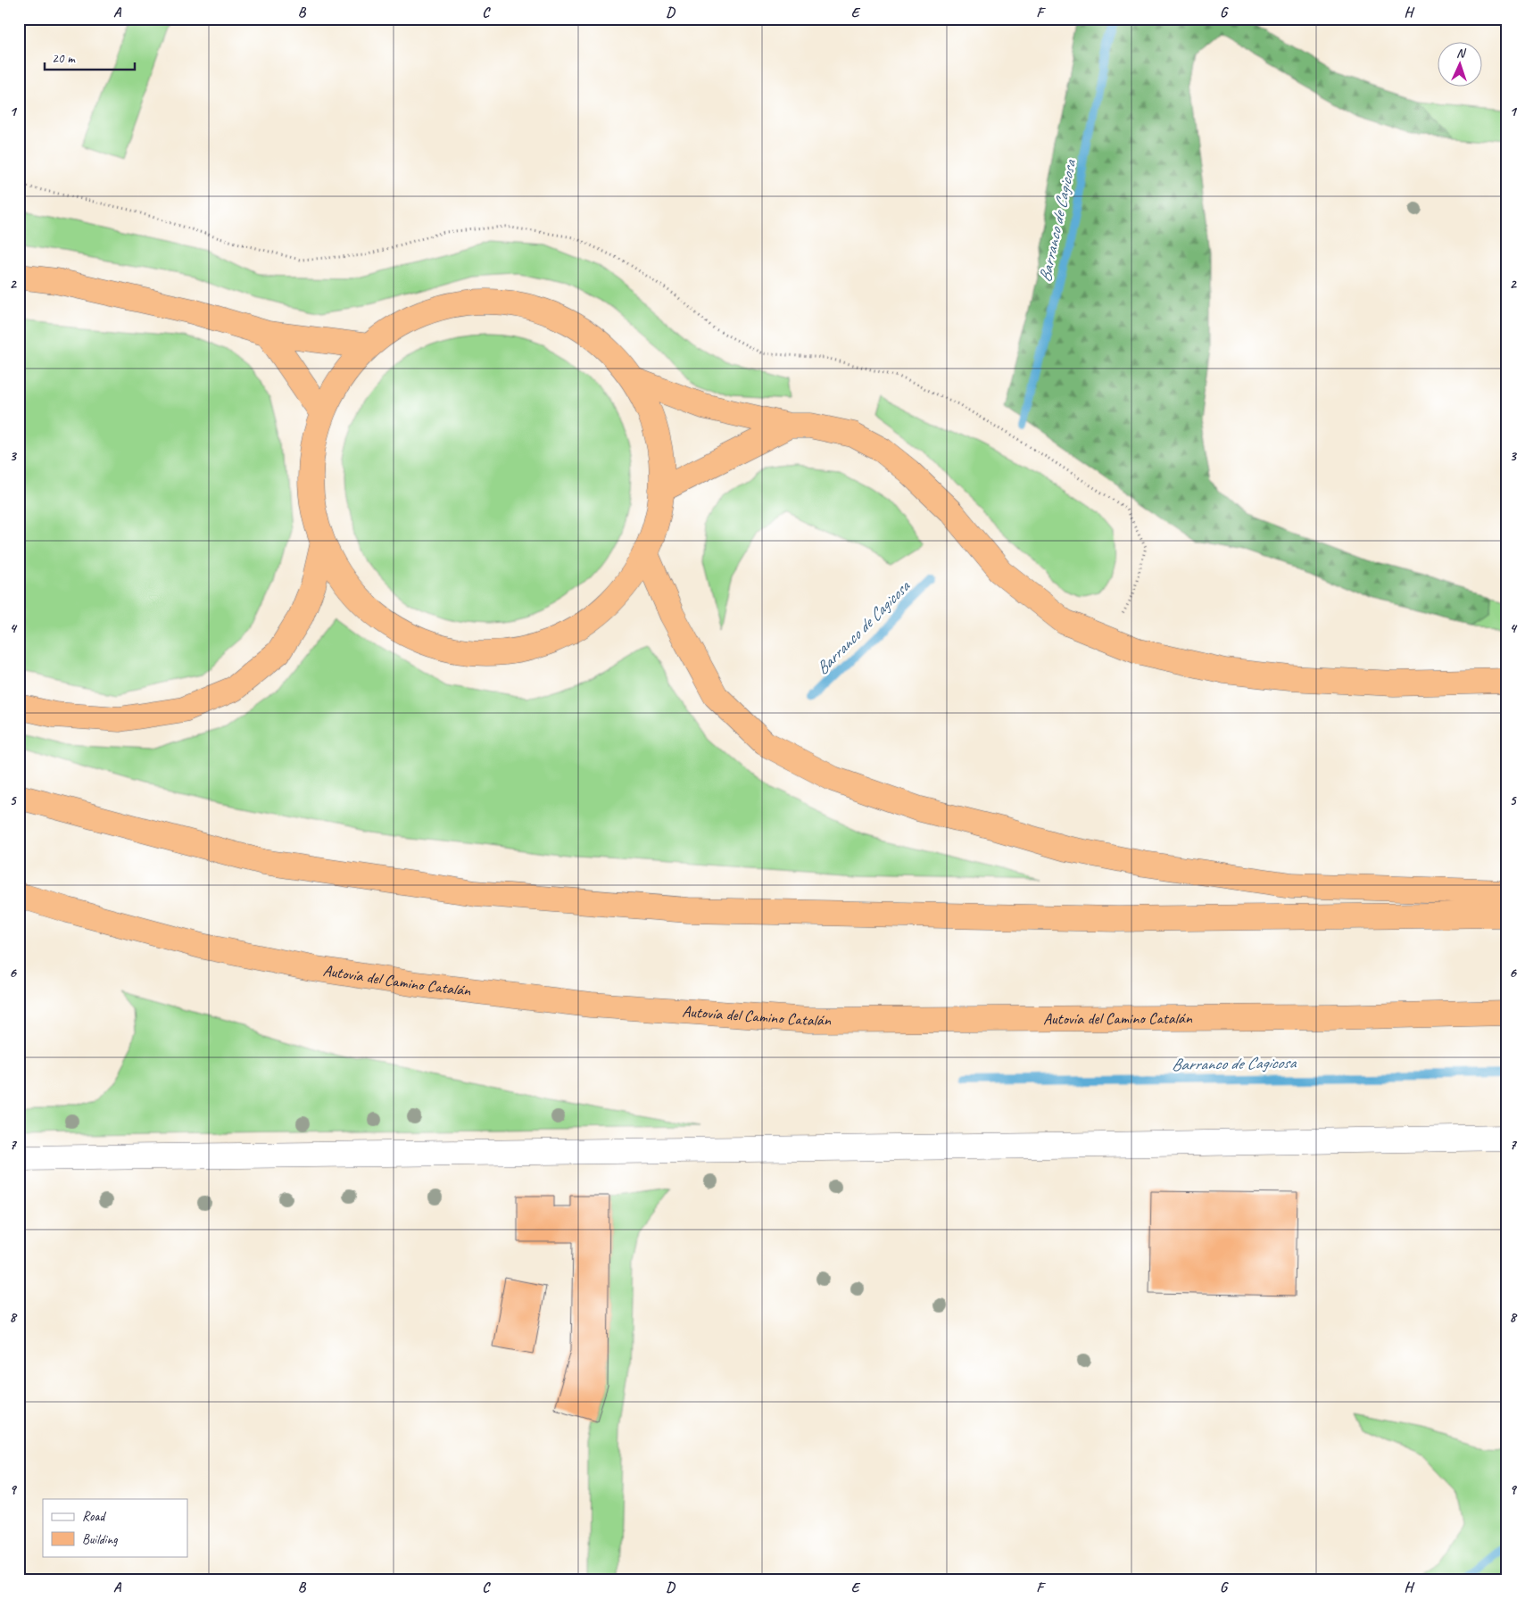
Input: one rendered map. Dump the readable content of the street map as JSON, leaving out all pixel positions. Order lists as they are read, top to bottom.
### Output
{
  "streets": {
    "highway": ["Autovía del Camino Catalán"]
  },
  "water": ["Barranco de Cagicosa"],
  "legend": ["Road", "Building"],
  "scale_bar": "20 m",
  "north": "top",
  "grid": {
    "columns": [
      "A",
      "B",
      "C",
      "D",
      "E",
      "F",
      "G",
      "H"
    ],
    "rows": [
      "1",
      "2",
      "3",
      "4",
      "5",
      "6",
      "7",
      "8",
      "9"
    ]
  }
}
